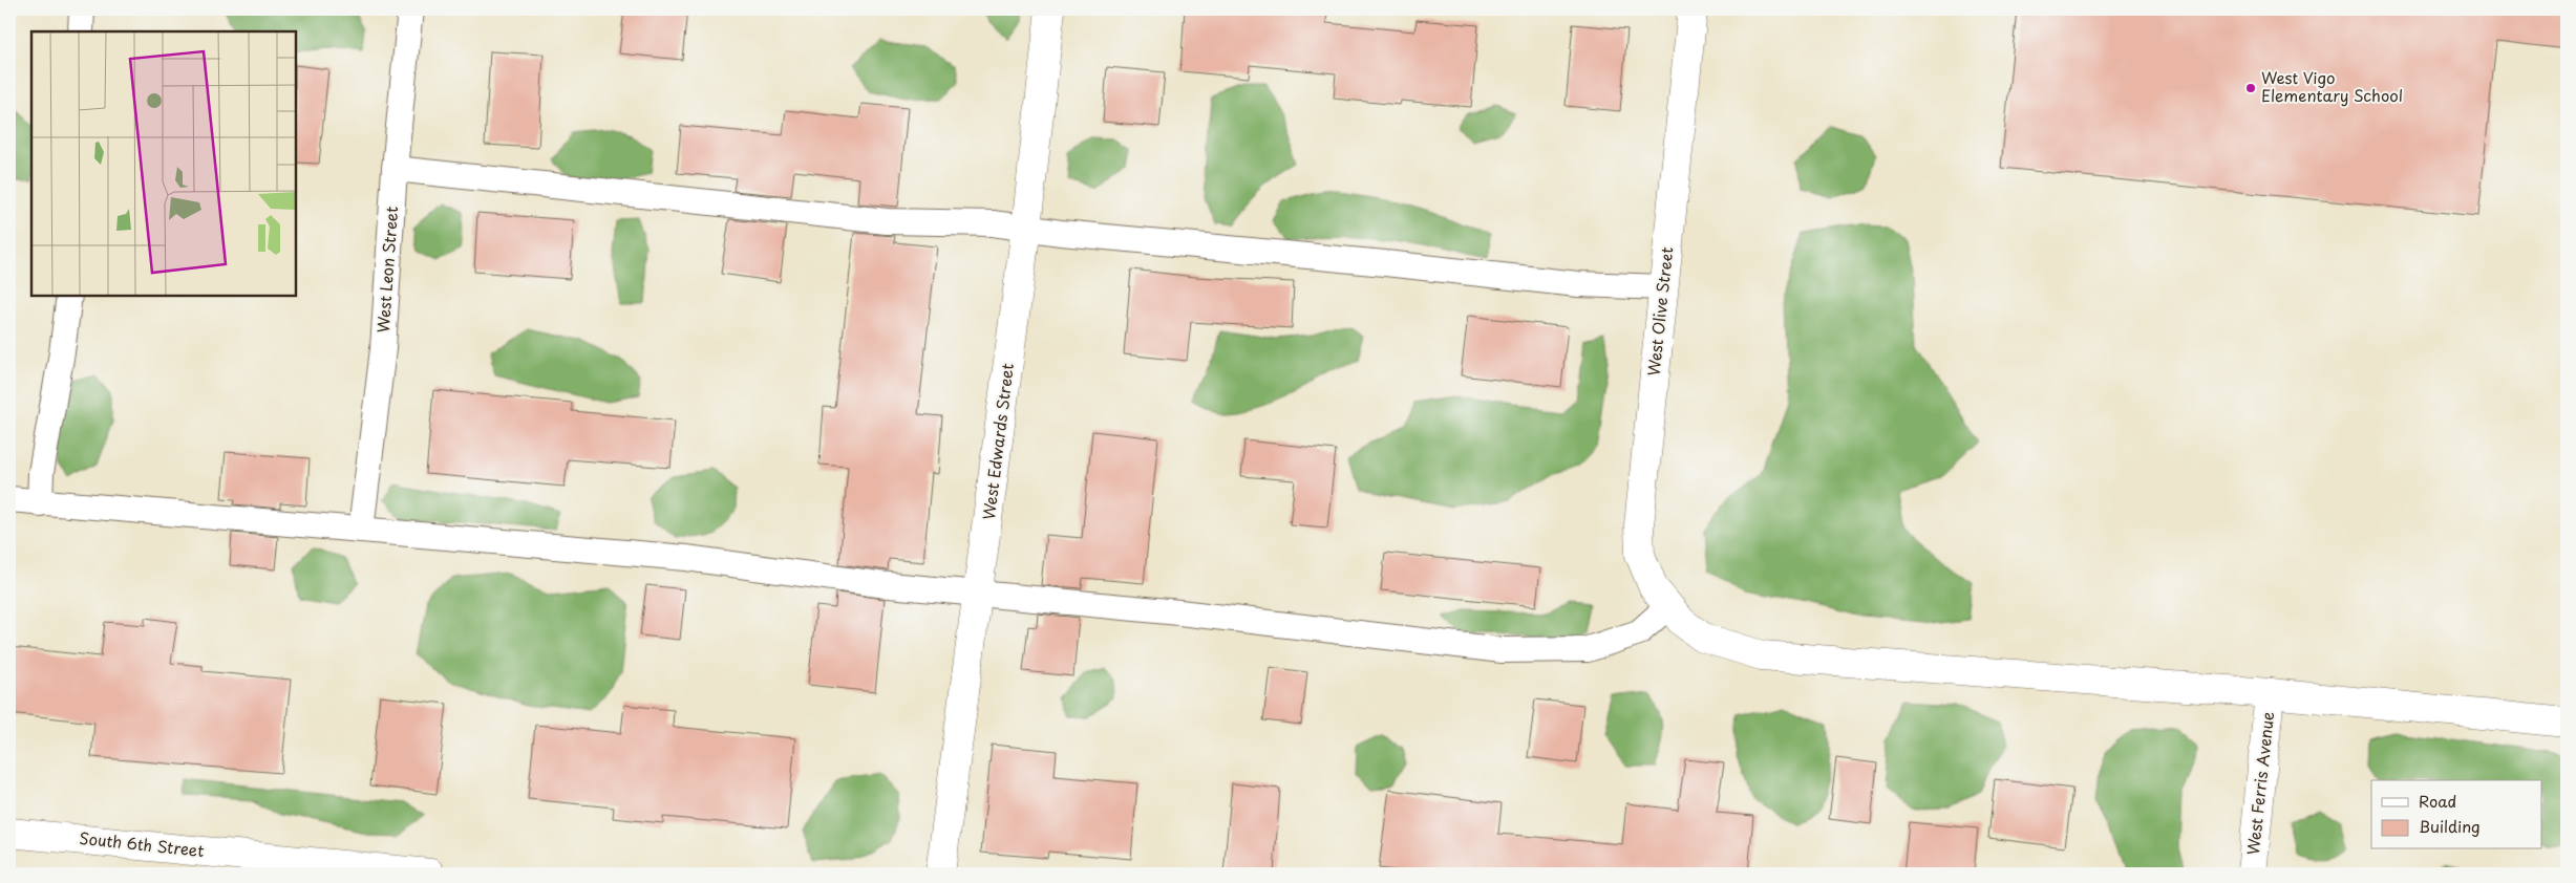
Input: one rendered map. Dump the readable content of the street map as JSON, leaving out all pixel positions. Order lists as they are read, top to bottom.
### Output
{
  "streets": {
    "street": [
      "West Olive Street",
      "West Edwards Street",
      "West Ferris Avenue",
      "South 6th Street"
    ],
    "lane": ["West Leon Street"]
  },
  "crossings": [
    ["West Olive Street", "West Ferris Avenue"]
  ],
  "places": ["West Vigo Elementary School"],
  "legend": ["Road", "Building"]
}
